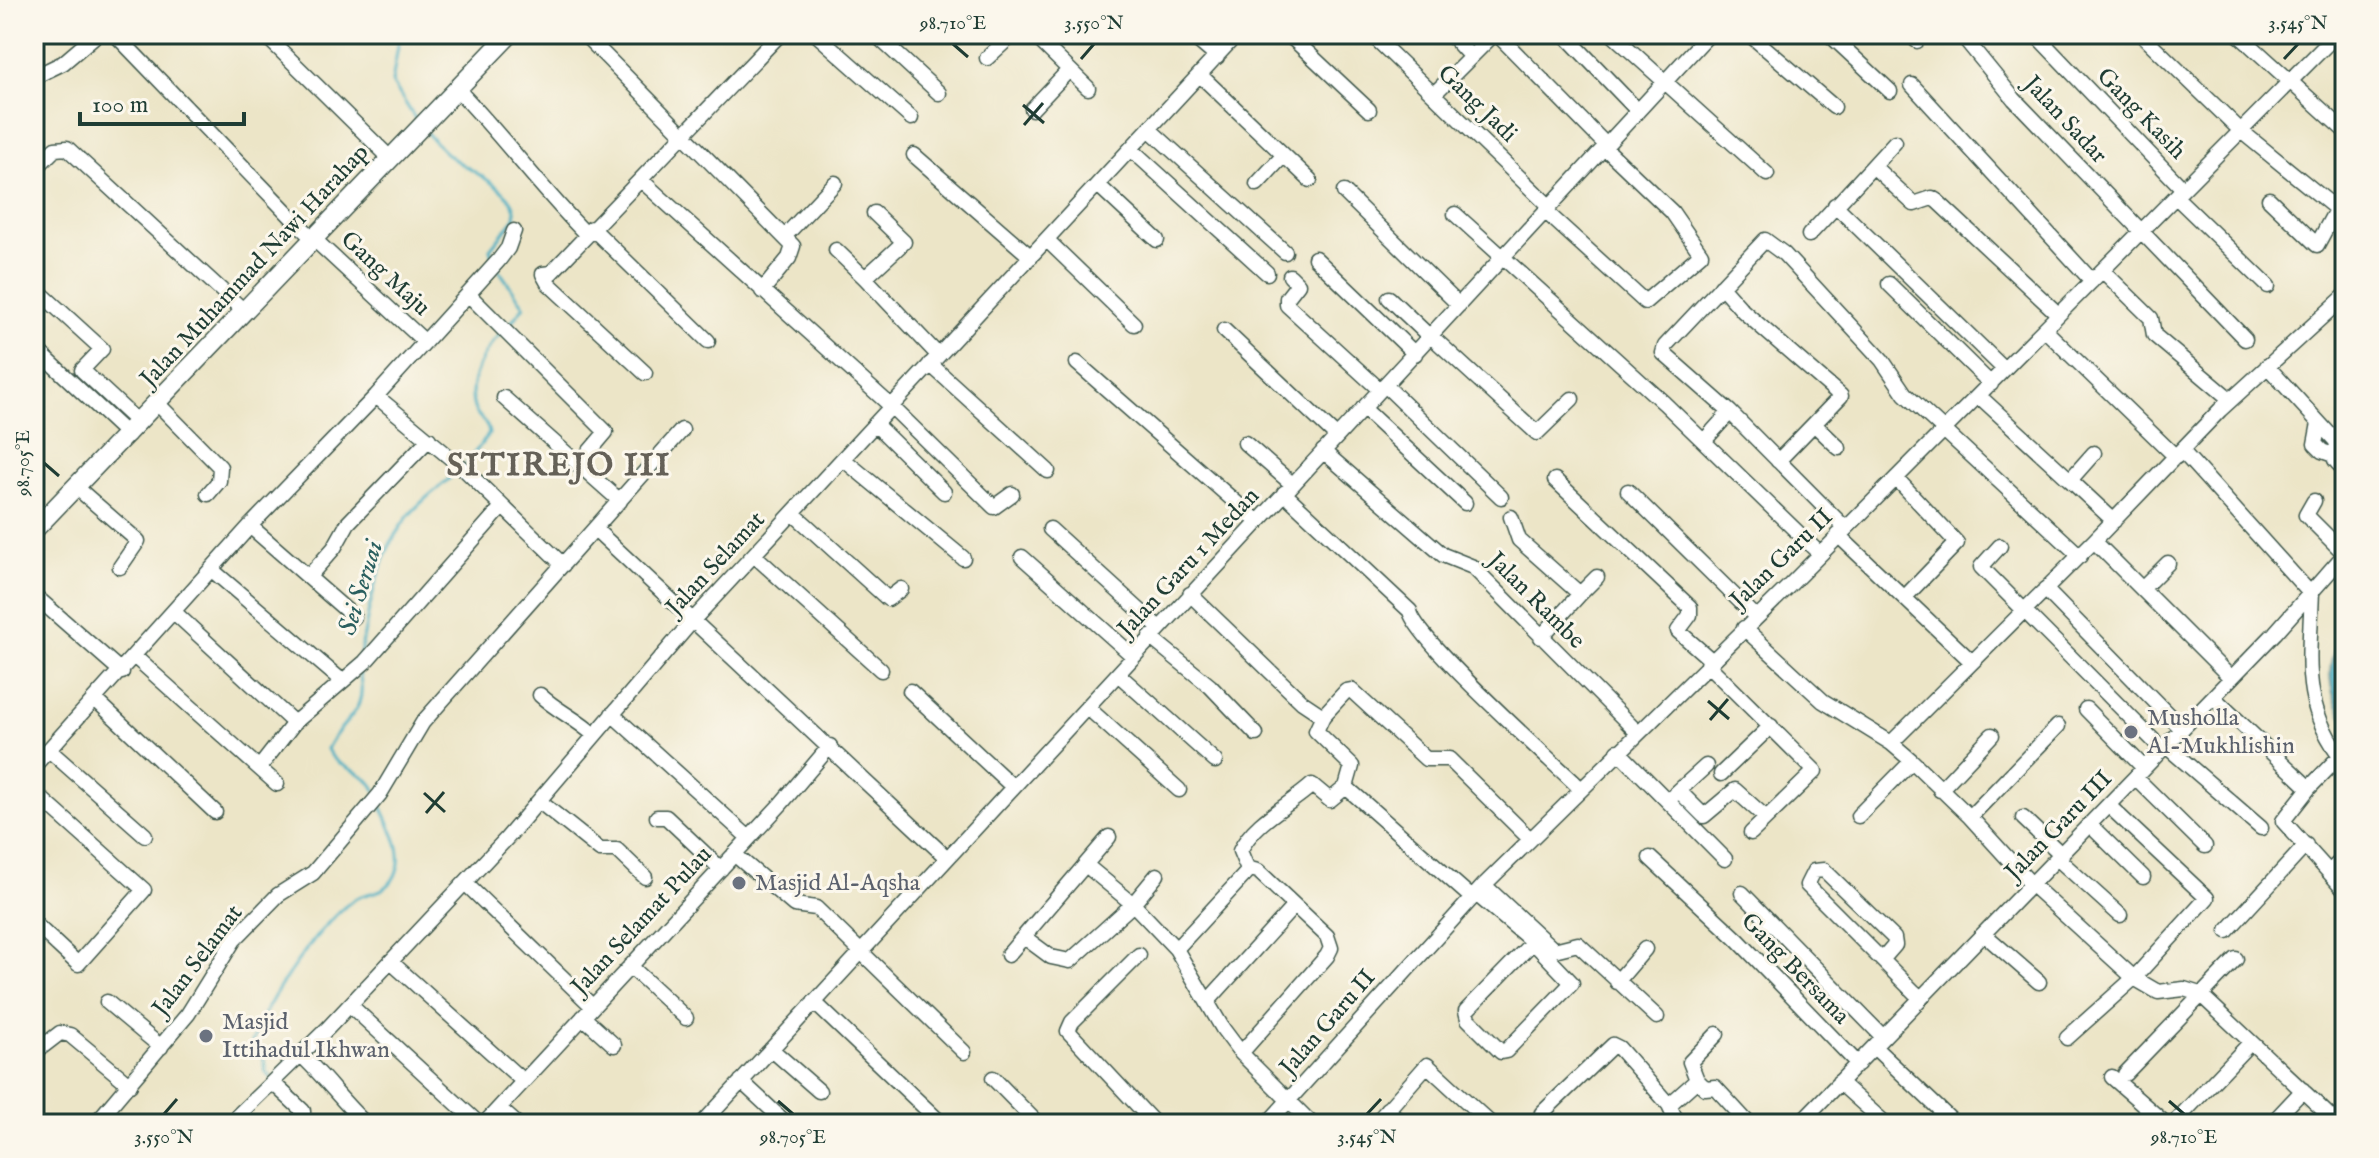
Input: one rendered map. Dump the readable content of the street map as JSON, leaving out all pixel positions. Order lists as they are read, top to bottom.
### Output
{
  "streets": {
    "main road": ["Jalan Muhammad Nawi Harahap"],
    "street": [
      "Gang Jadi",
      "Gang Kasih",
      "Jalan Sadar",
      "Gang Maju",
      "Jalan Garu II",
      "Jalan Garu 1 Medan",
      "Jalan Selamat",
      "Jalan Rambe",
      "Jalan Garu III",
      "Jalan Selamat Pulau",
      "Gang Bersama"
    ]
  },
  "crossings": [
    ["Gang Jadi", "Jalan Garu 1 Medan"],
    ["Gang Kasih", "Jalan Garu II"],
    ["Jalan Sadar", "Jalan Garu II"],
    ["Jalan Muhammad Nawi Harahap", "Gang Maju"],
    ["Jalan Garu II", "Jalan Rambe"],
    ["Jalan Garu 1 Medan", "Jalan Rambe"],
    ["Jalan Garu III", "Gang Bersama"]
  ],
  "districts": ["SITIREJO III"],
  "water": ["Sei Seruai"],
  "places": ["Musholla Al-Mukhlishin", "Masjid Al-Aqsha", "Masjid Ittihadul Ikhwan"],
  "scale_bar": "100 m",
  "coordinates": [
    "98.710°E",
    "3.550°N",
    "3.545°N",
    "98.705°E"
  ]
}
